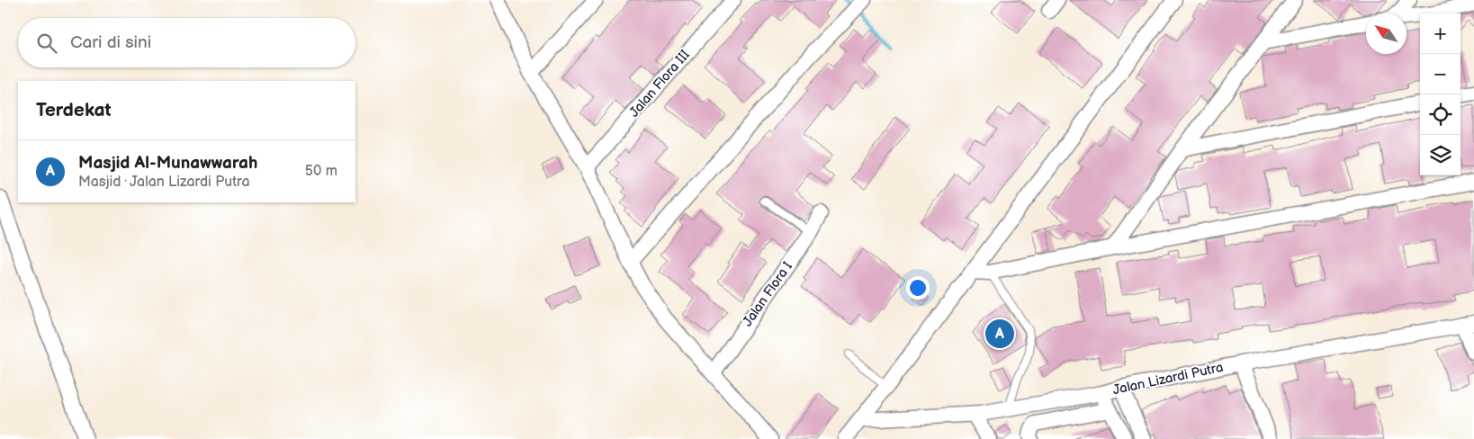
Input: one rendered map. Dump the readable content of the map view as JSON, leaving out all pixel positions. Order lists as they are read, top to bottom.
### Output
{
  "streets": {
    "street": ["Jalan Flora III", "Jalan Flora I", "Jalan Lizardi Putra"]
  },
  "north": "top left",
  "page": {
    "map_buttons": ["+", "−"],
    "search": "Cari di sini",
    "heading": "Terdekat",
    "list": [
      {
        "mark": "A",
        "name": "Masjid Al-Munawwarah",
        "note": "Masjid · Jalan Lizardi Putra",
        "value": "50 m"
      }
    ],
    "pins": "A"
  }
}
